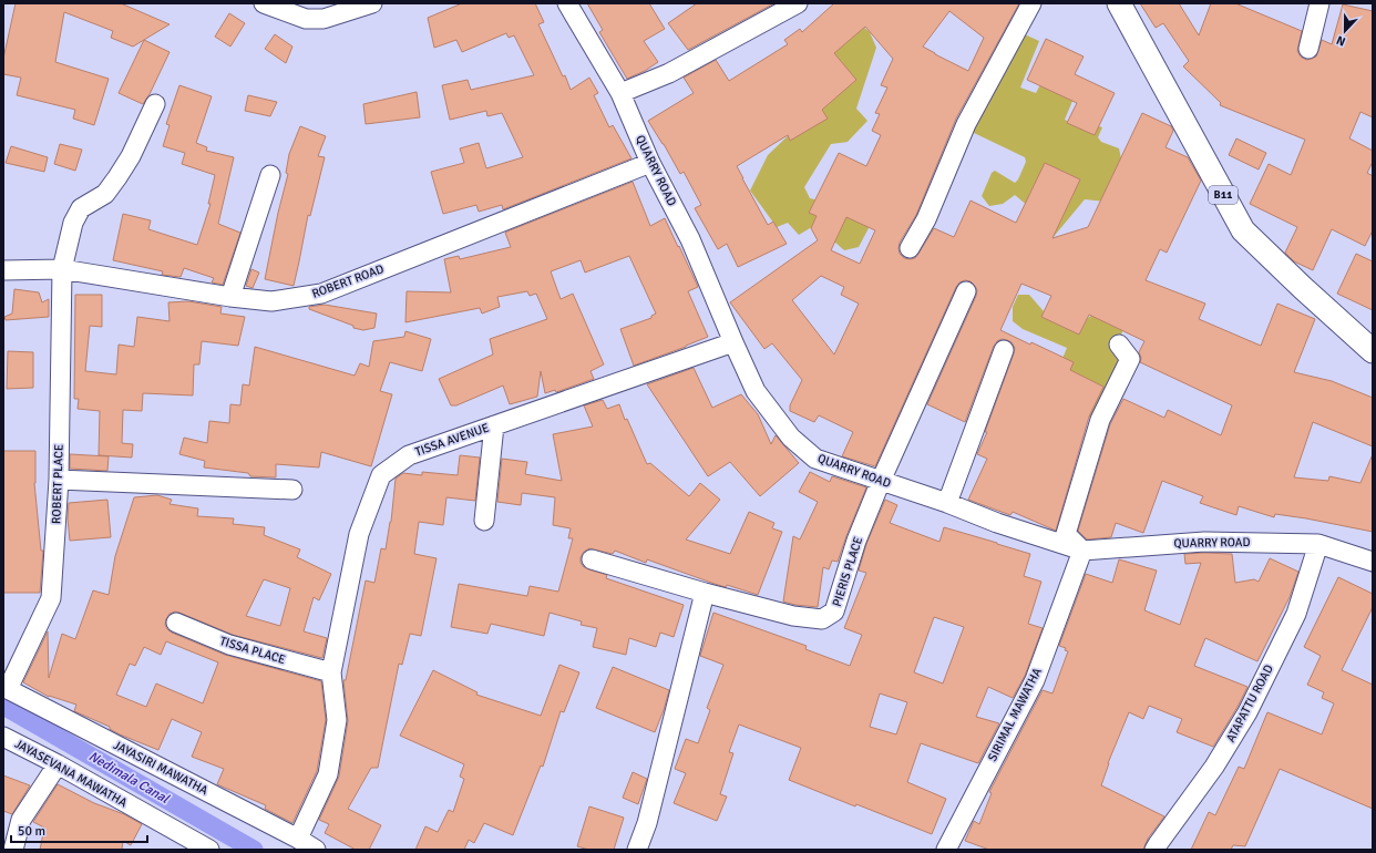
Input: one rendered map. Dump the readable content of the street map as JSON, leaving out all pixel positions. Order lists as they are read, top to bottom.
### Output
{
  "streets": {
    "main road": ["B11"],
    "street": [
      "QUARRY ROAD",
      "ROBERT ROAD",
      "TISSA AVENUE",
      "ROBERT PLACE",
      "PIERIS PLACE",
      "TISSA PLACE",
      "ATAPATTU ROAD",
      "SIRIMAL MAWATHA",
      "JAYASIRI MAWATHA",
      "JAYASEVANA MAWATHA"
    ]
  },
  "crossings": [
    ["QUARRY ROAD", "ROBERT ROAD"],
    ["QUARRY ROAD", "TISSA AVENUE"],
    ["QUARRY ROAD", "PIERIS PLACE"],
    ["QUARRY ROAD", "ATAPATTU ROAD"],
    ["QUARRY ROAD", "SIRIMAL MAWATHA"],
    ["ROBERT ROAD", "ROBERT PLACE"],
    ["TISSA AVENUE", "TISSA PLACE"],
    ["TISSA AVENUE", "JAYASIRI MAWATHA"],
    ["ROBERT PLACE", "JAYASIRI MAWATHA"]
  ],
  "water": ["Nedimala Canal"],
  "scale_bar": "50 m",
  "north": "bottom"
}
